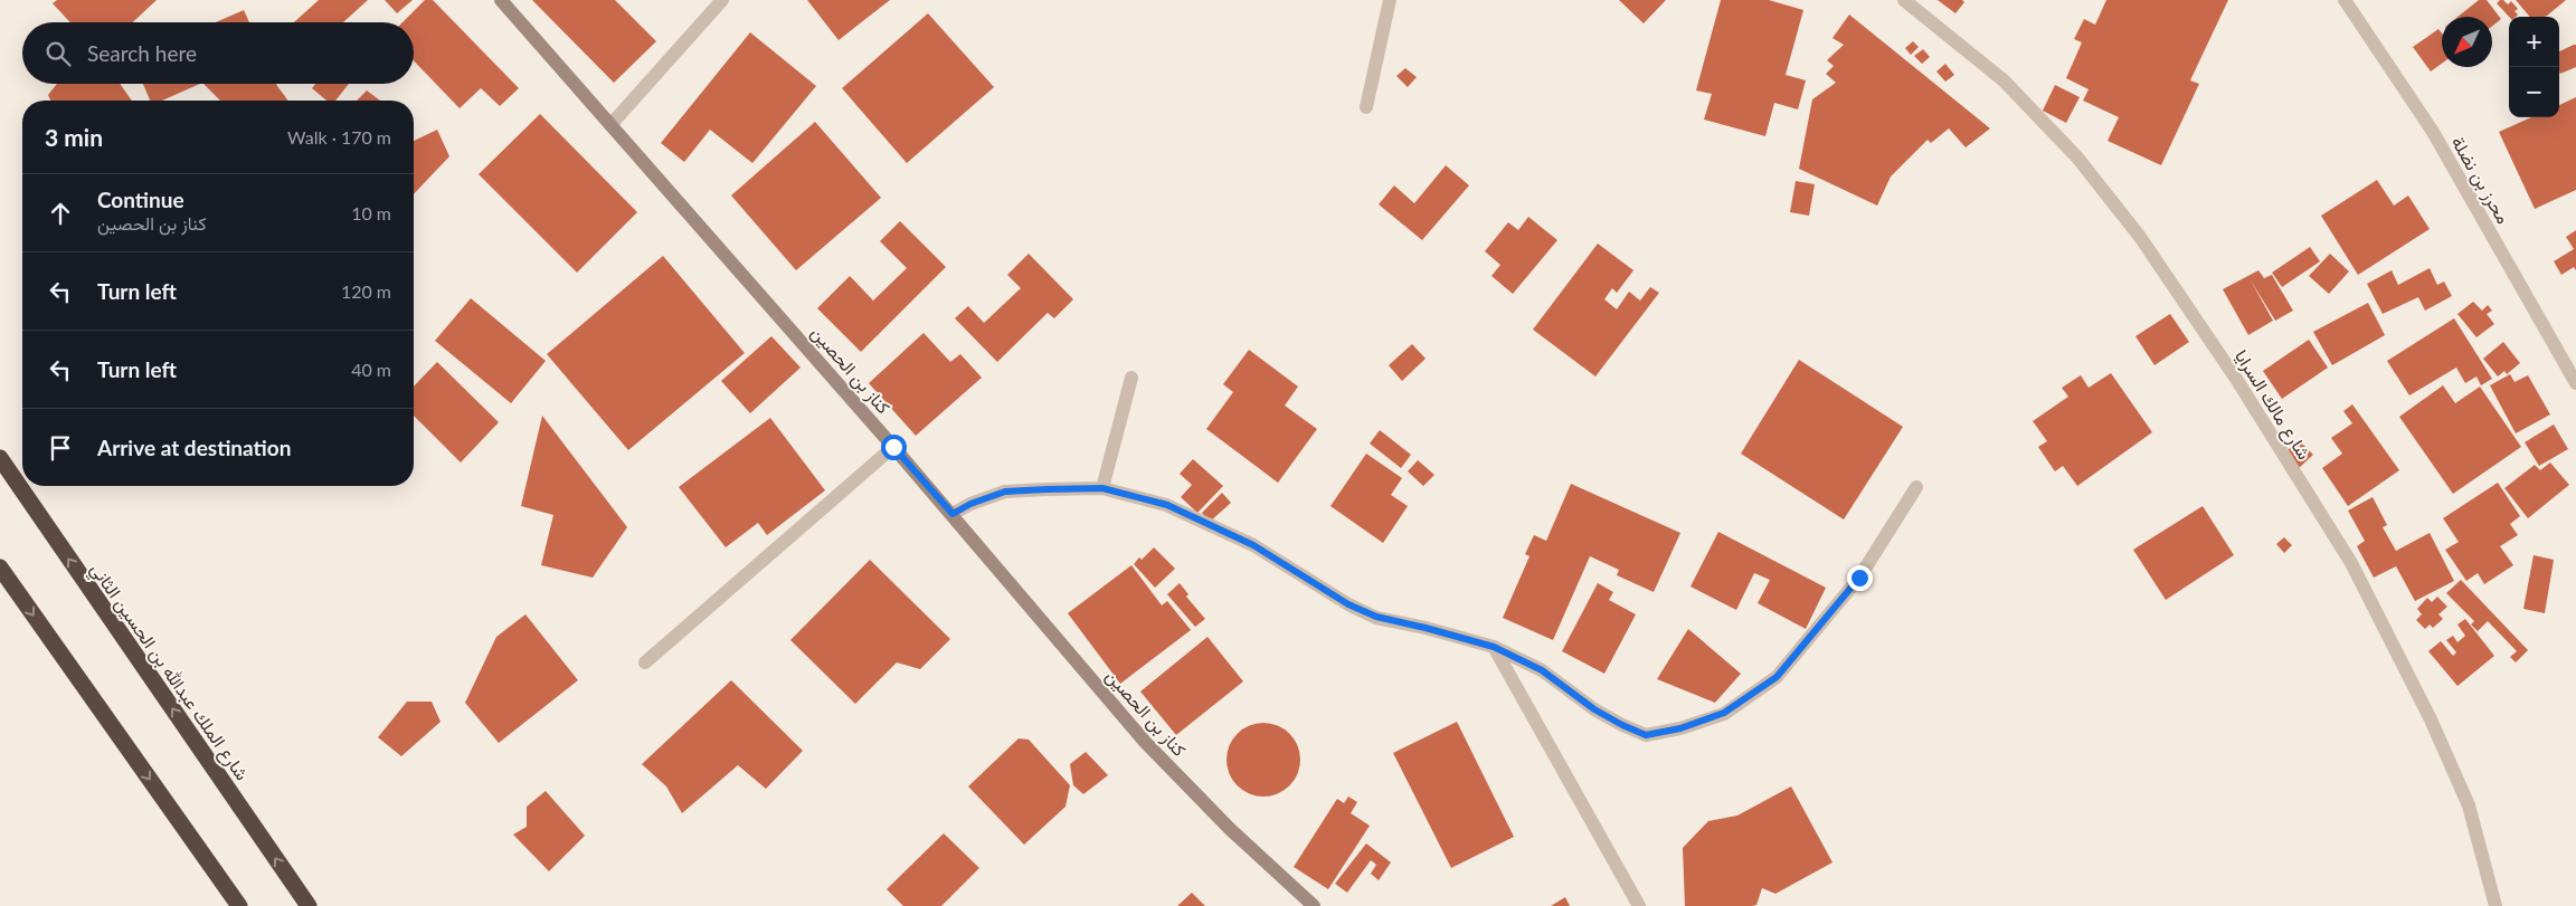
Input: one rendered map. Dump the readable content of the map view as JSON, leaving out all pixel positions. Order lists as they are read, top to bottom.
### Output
{
  "streets": {
    "highway": ["شارع الملك عبدالله بن الحسين الثاني"],
    "street": ["محرز بن نضلة", "كناز بن الحصين", "شارع مالك السرايا"]
  },
  "north": "bottom left",
  "page": {
    "map_buttons": ["+", "−"],
    "search": "Search here",
    "heading": ["3 min", "Walk · 170 m"],
    "list": [
      ["Continue", "كناز بن الحصين", "10 m"],
      ["Turn left", "120 m"],
      ["Turn left", "40 m"],
      "Arrive at destination"
    ]
  }
}
